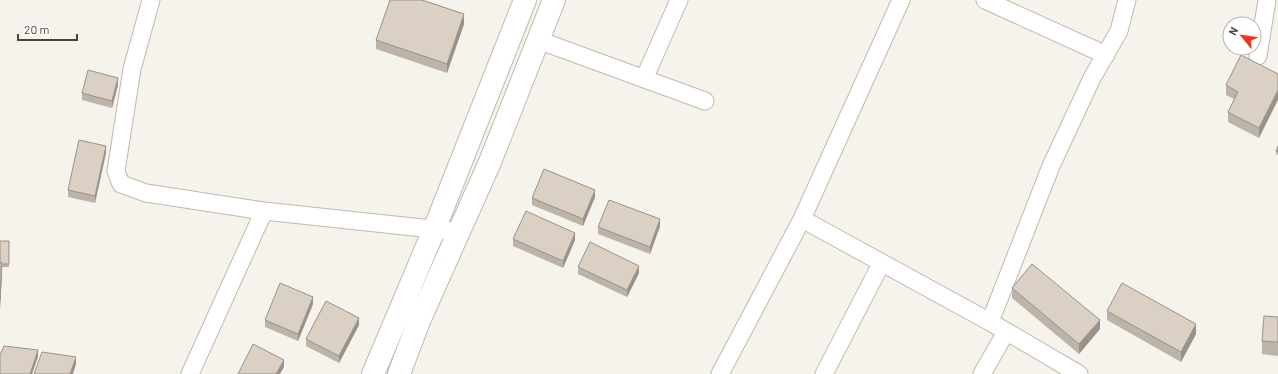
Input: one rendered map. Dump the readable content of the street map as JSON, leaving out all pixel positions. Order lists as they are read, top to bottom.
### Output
{
  "scale_bar": "20 m",
  "north": "top left"
}
